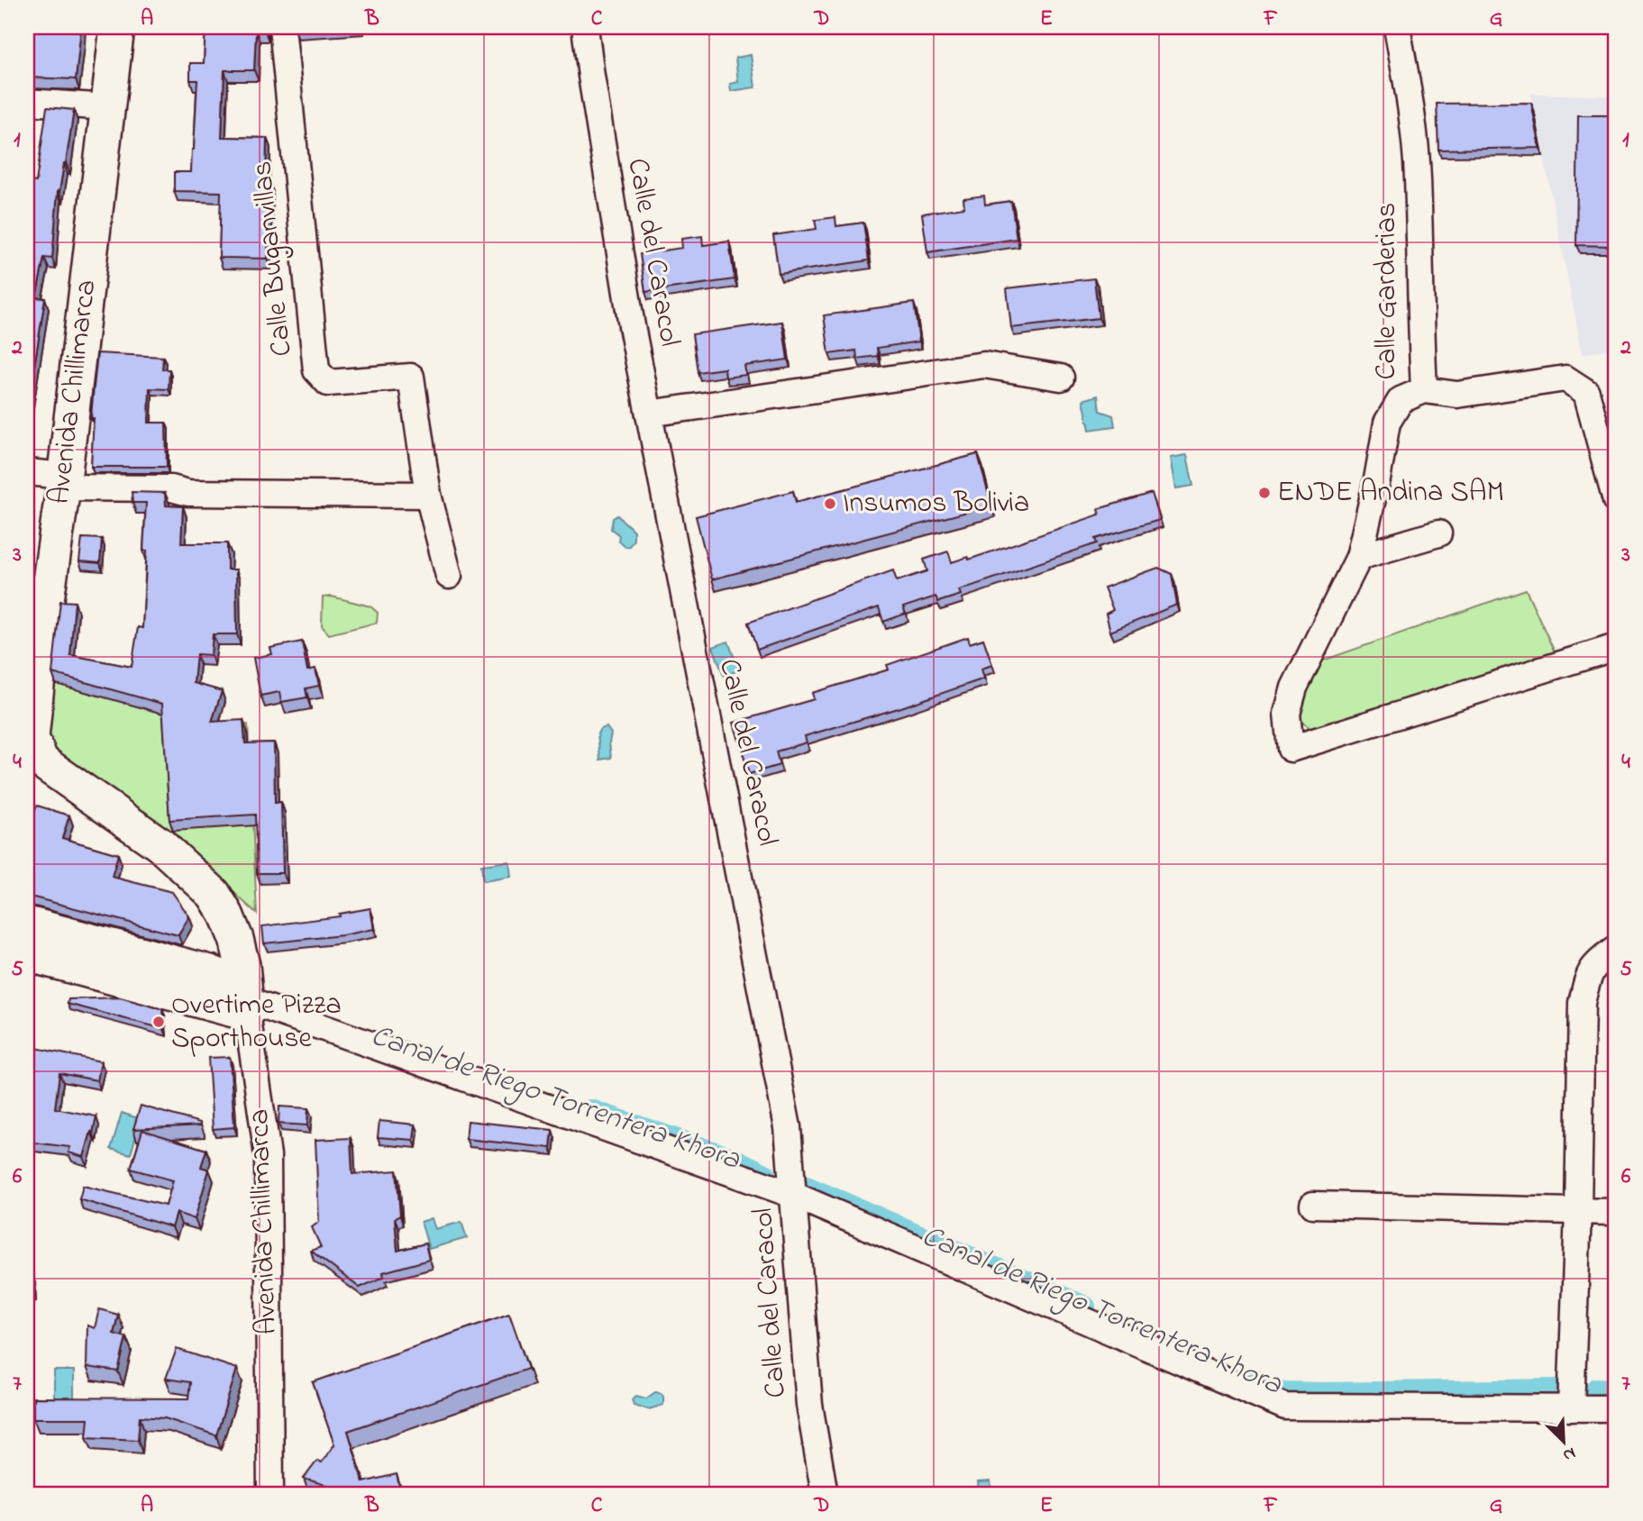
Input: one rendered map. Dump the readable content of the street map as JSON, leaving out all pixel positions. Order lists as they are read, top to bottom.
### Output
{
  "streets": {
    "main road": ["Avenida Chillimarca"],
    "street": ["Calle del Caracol", "Calle Buganvillas", "Calle Garderias"]
  },
  "water": ["Canal de Riego Torrentera Khora"],
  "places": ["ENDE Andina SAM", "Insumos Bolivia", "Overtime Pizza Sporthouse"],
  "north": "bottom right",
  "grid": {
    "columns": [
      "A",
      "B",
      "C",
      "D",
      "E",
      "F",
      "G"
    ],
    "rows": [
      "1",
      "2",
      "3",
      "4",
      "5",
      "6",
      "7"
    ]
  }
}
